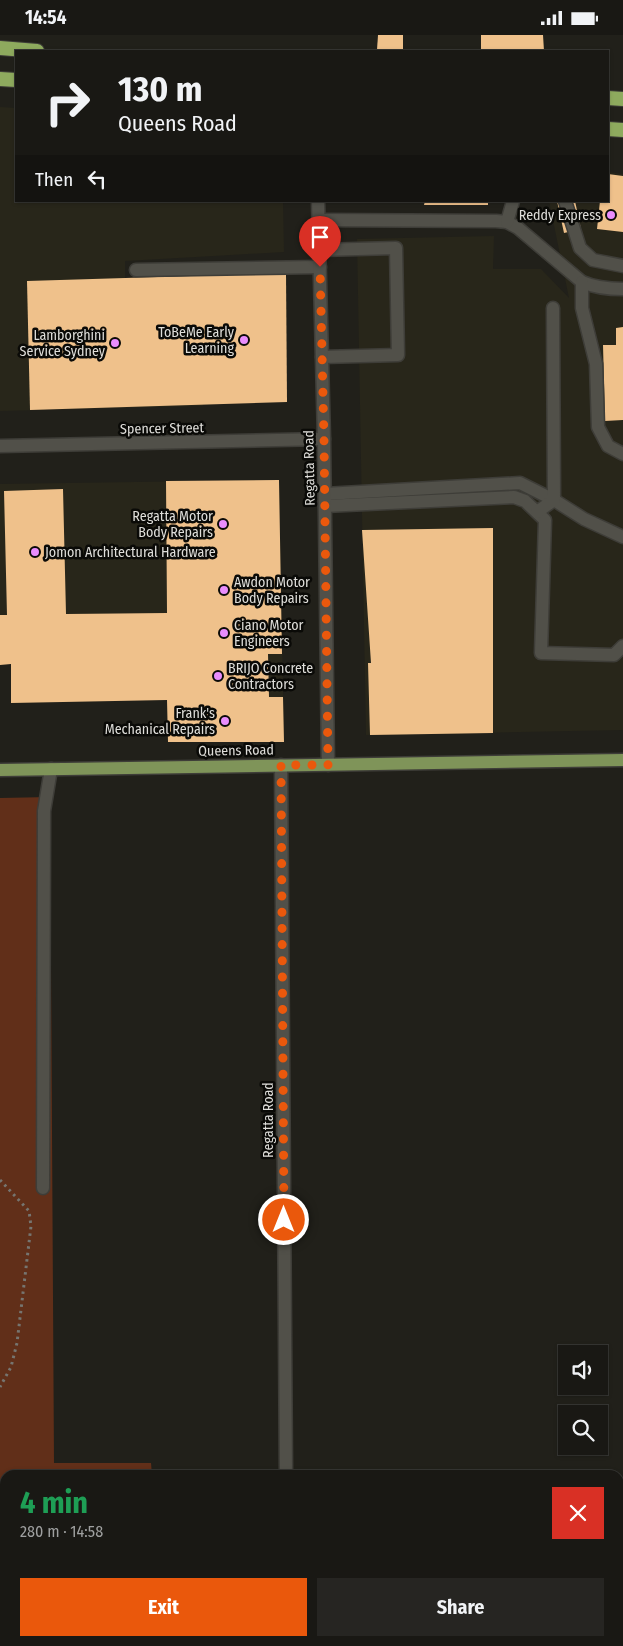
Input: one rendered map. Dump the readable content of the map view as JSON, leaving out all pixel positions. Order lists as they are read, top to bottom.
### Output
{
  "streets": {
    "main road": ["Queens Road"],
    "street": ["Spencer Street", "Regatta Road"]
  },
  "crossings": [
    ["Spencer Street", "Regatta Road"],
    ["Regatta Road", "Queens Road"]
  ],
  "places": [
    "Reddy Express",
    "ToBeMe Early Learning",
    "Lamborghini Service Sydney",
    "Regatta Motor Body Repairs",
    "Jomon Architectural Hardware",
    "Awdon Motor Body Repairs",
    "Ciano Motor Engineers",
    "BRIJO Concrete Contractors",
    "Frank's Mechanical Repairs"
  ],
  "page": {
    "status": "14:54",
    "turn": ["130 m", "Queens Road"],
    "then": "Then",
    "heading": ["4 min", "280 m · 14:58"],
    "buttons": ["Exit", "Share"]
  }
}
